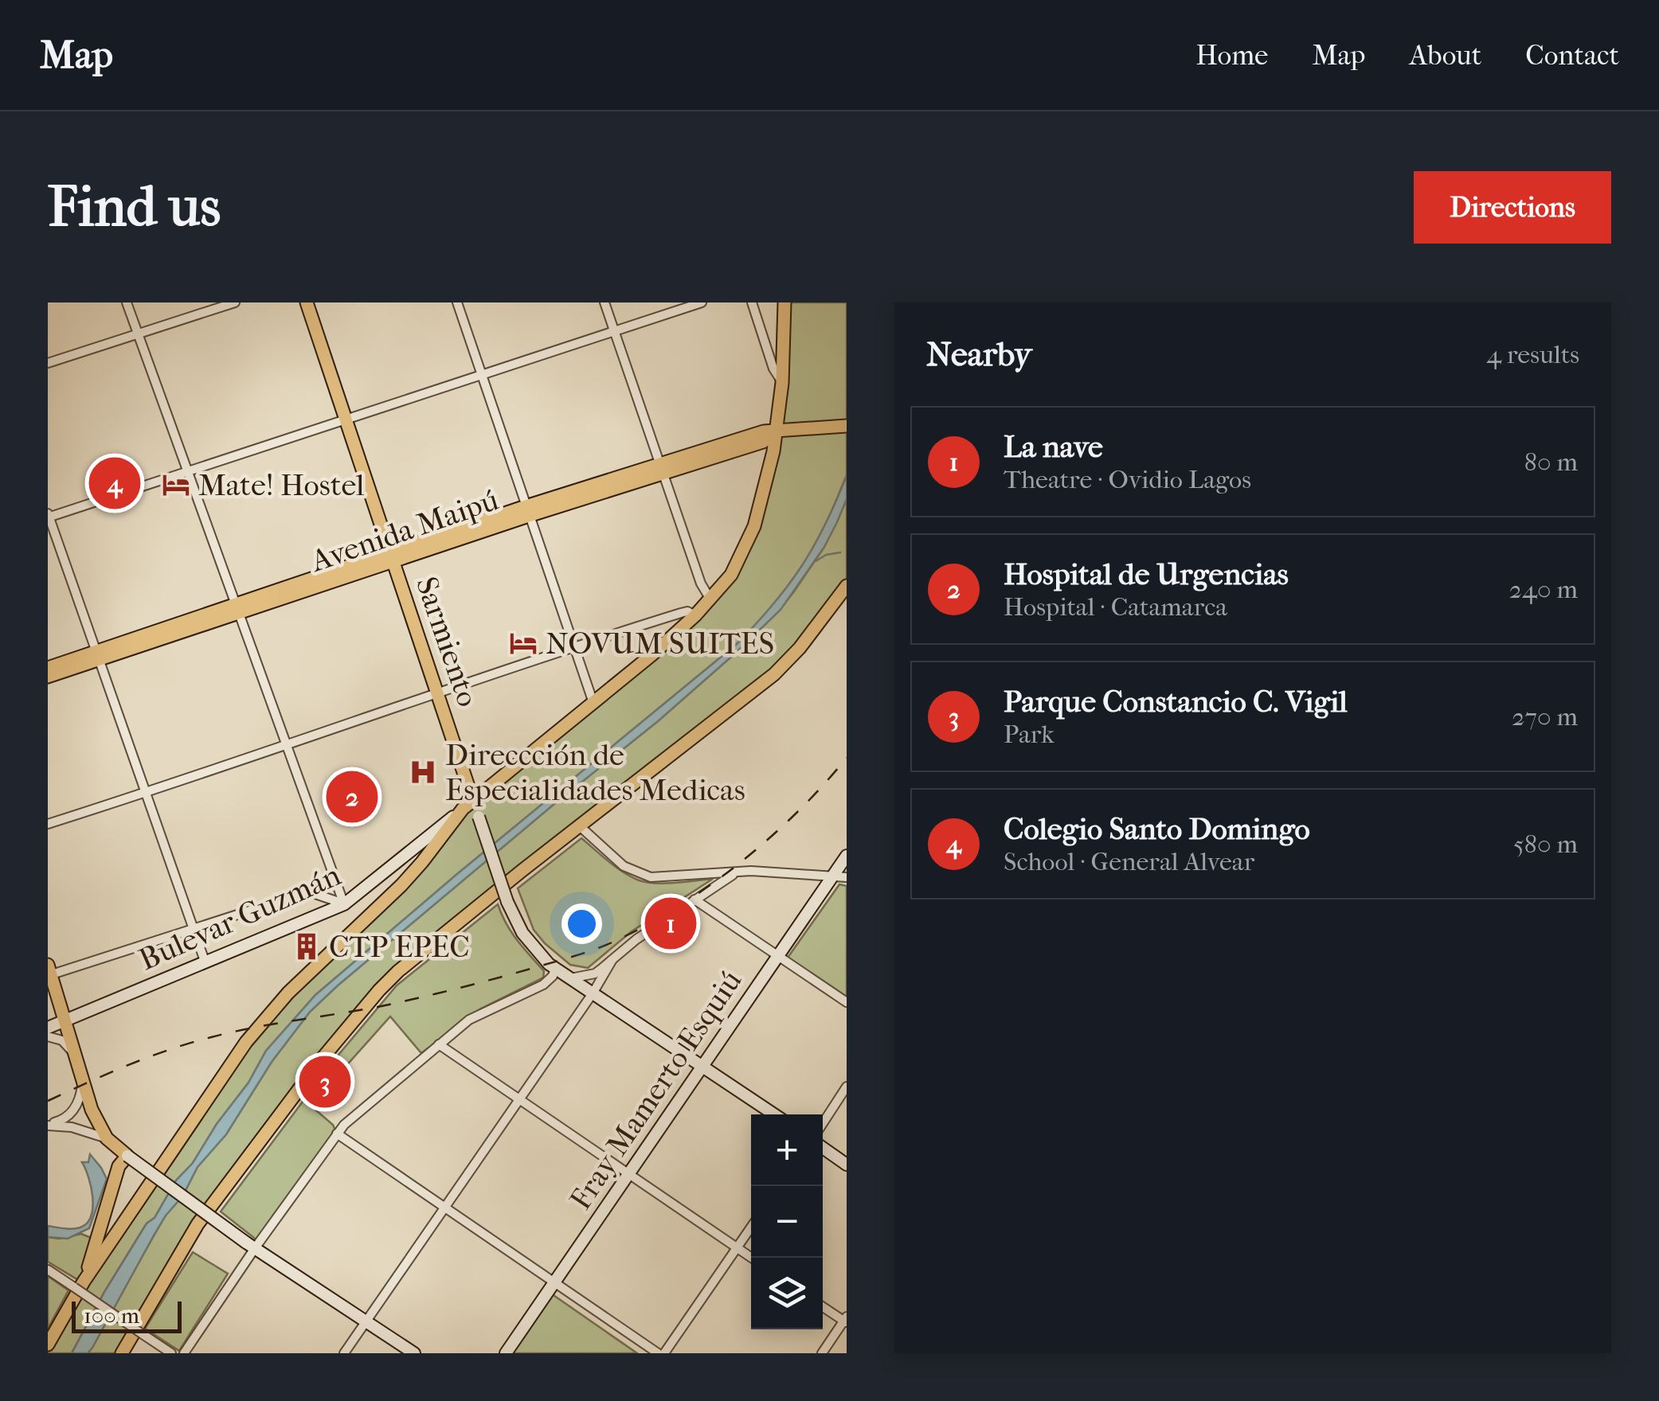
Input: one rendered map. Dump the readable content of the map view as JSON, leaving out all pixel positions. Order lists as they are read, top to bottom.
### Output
{
  "streets": {
    "main road": [
      "Avenida Maipú",
      "Sarmiento",
      "Bulevar Guzmán",
      "Fray Mamerto Esquiú"
    ]
  },
  "crossings": [
    ["Avenida Maipú", "Sarmiento"],
    ["Avenida Maipú", "Bulevar Guzmán"],
    ["Sarmiento", "Bulevar Guzmán"]
  ],
  "places": {
    "hotel": ["Mate! Hostel", "NOVUM SUITES"],
    "hospital": ["Direccción de Especialidades Medicas"],
    "building": ["CTP EPEC"]
  },
  "scale_bar": "100 m",
  "page": {
    "header": "Map",
    "nav": [
      "Home",
      "Map",
      "About",
      "Contact"
    ],
    "buttons": "Directions",
    "title": "Find us",
    "heading": ["Nearby", "4 results"],
    "list": [
      {
        "mark": "1",
        "name": "La nave",
        "note": "Theatre · Ovidio Lagos",
        "value": "80 m"
      },
      {
        "mark": "2",
        "name": "Hospital de Urgencias",
        "note": "Hospital · Catamarca",
        "value": "240 m"
      },
      {
        "mark": "3",
        "name": "Parque Constancio C. Vigil",
        "note": "Park",
        "value": "270 m"
      },
      {
        "mark": "4",
        "name": "Colegio Santo Domingo",
        "note": "School · General Alvear",
        "value": "580 m"
      }
    ],
    "pins": [
      "4",
      "2",
      "1",
      "3"
    ],
    "map_buttons": ["+", "−"],
    "scale": "100 m"
  }
}
